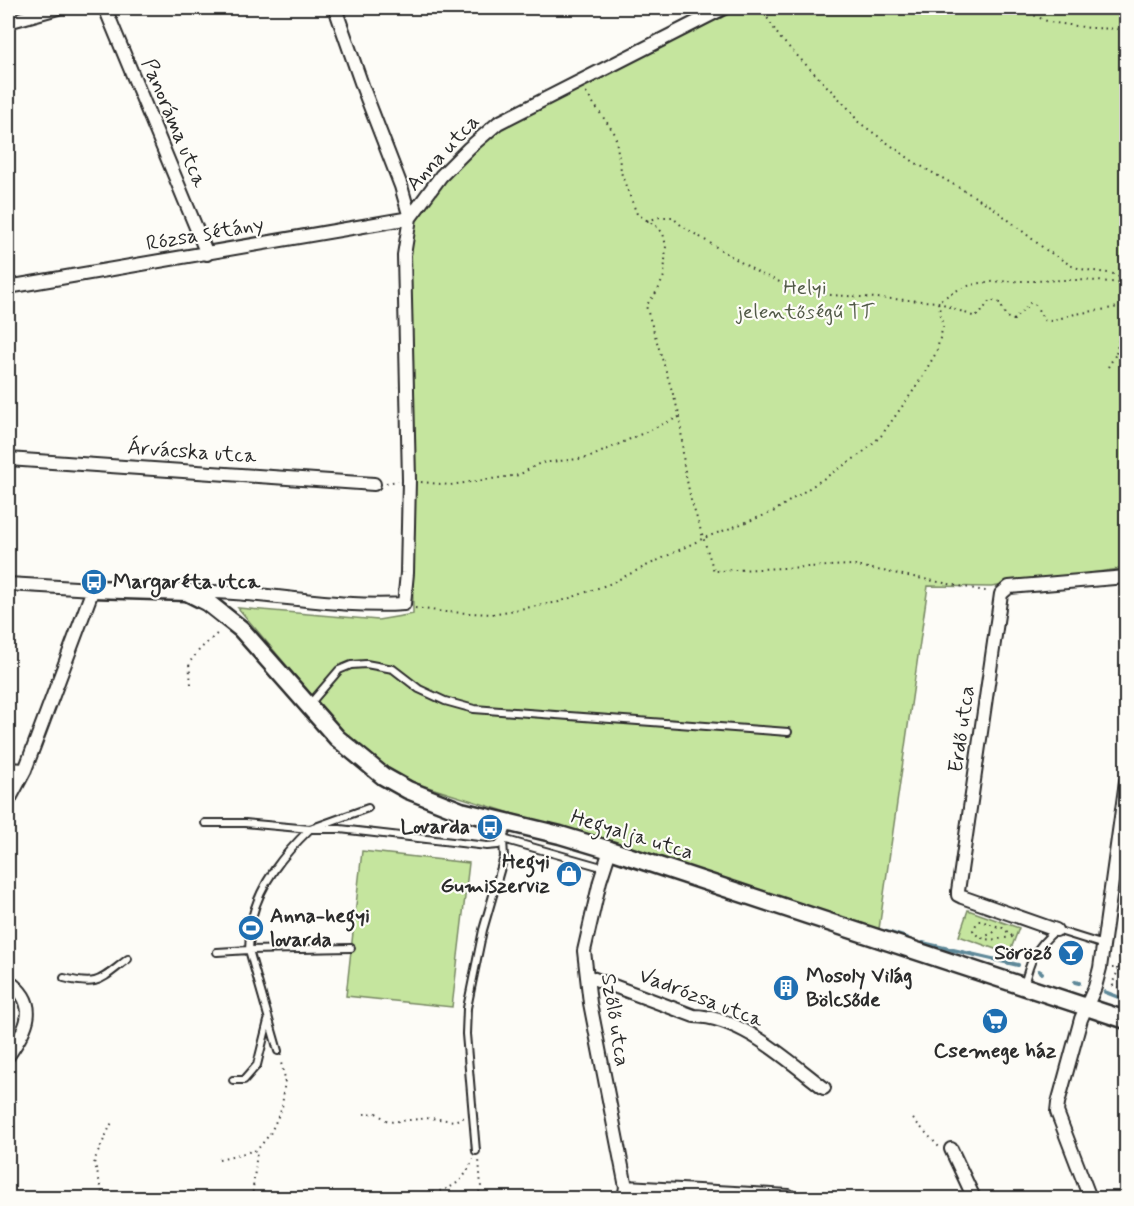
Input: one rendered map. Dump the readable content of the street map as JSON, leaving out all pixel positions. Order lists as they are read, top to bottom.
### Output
{
  "streets": {
    "street": [
      "Panoráma utca",
      "Anna utca",
      "Rózsa sétány",
      "Árvácska utca",
      "Erdő utca",
      "Hegyalja utca",
      "Vadrózsa utca",
      "Szőlő utca"
    ]
  },
  "crossings": [
    ["Panoráma utca", "Rózsa sétány"],
    ["Anna utca", "Rózsa sétány"],
    ["Hegyalja utca", "Szőlő utca"],
    ["Vadrózsa utca", "Szőlő utca"]
  ],
  "parks": ["Helyi jelentőségű TT"],
  "places": {
    "bus stop": ["Margaréta utca", "Lovarda"],
    "shop": ["Hegyi Gumiszerviz"],
    "sports": ["Anna-hegyi lovarda"],
    "bar": ["Söröző"],
    "building": ["Mosoly Világ Bölcsőde"],
    "supermarket": ["Csemege ház"]
  }
}
